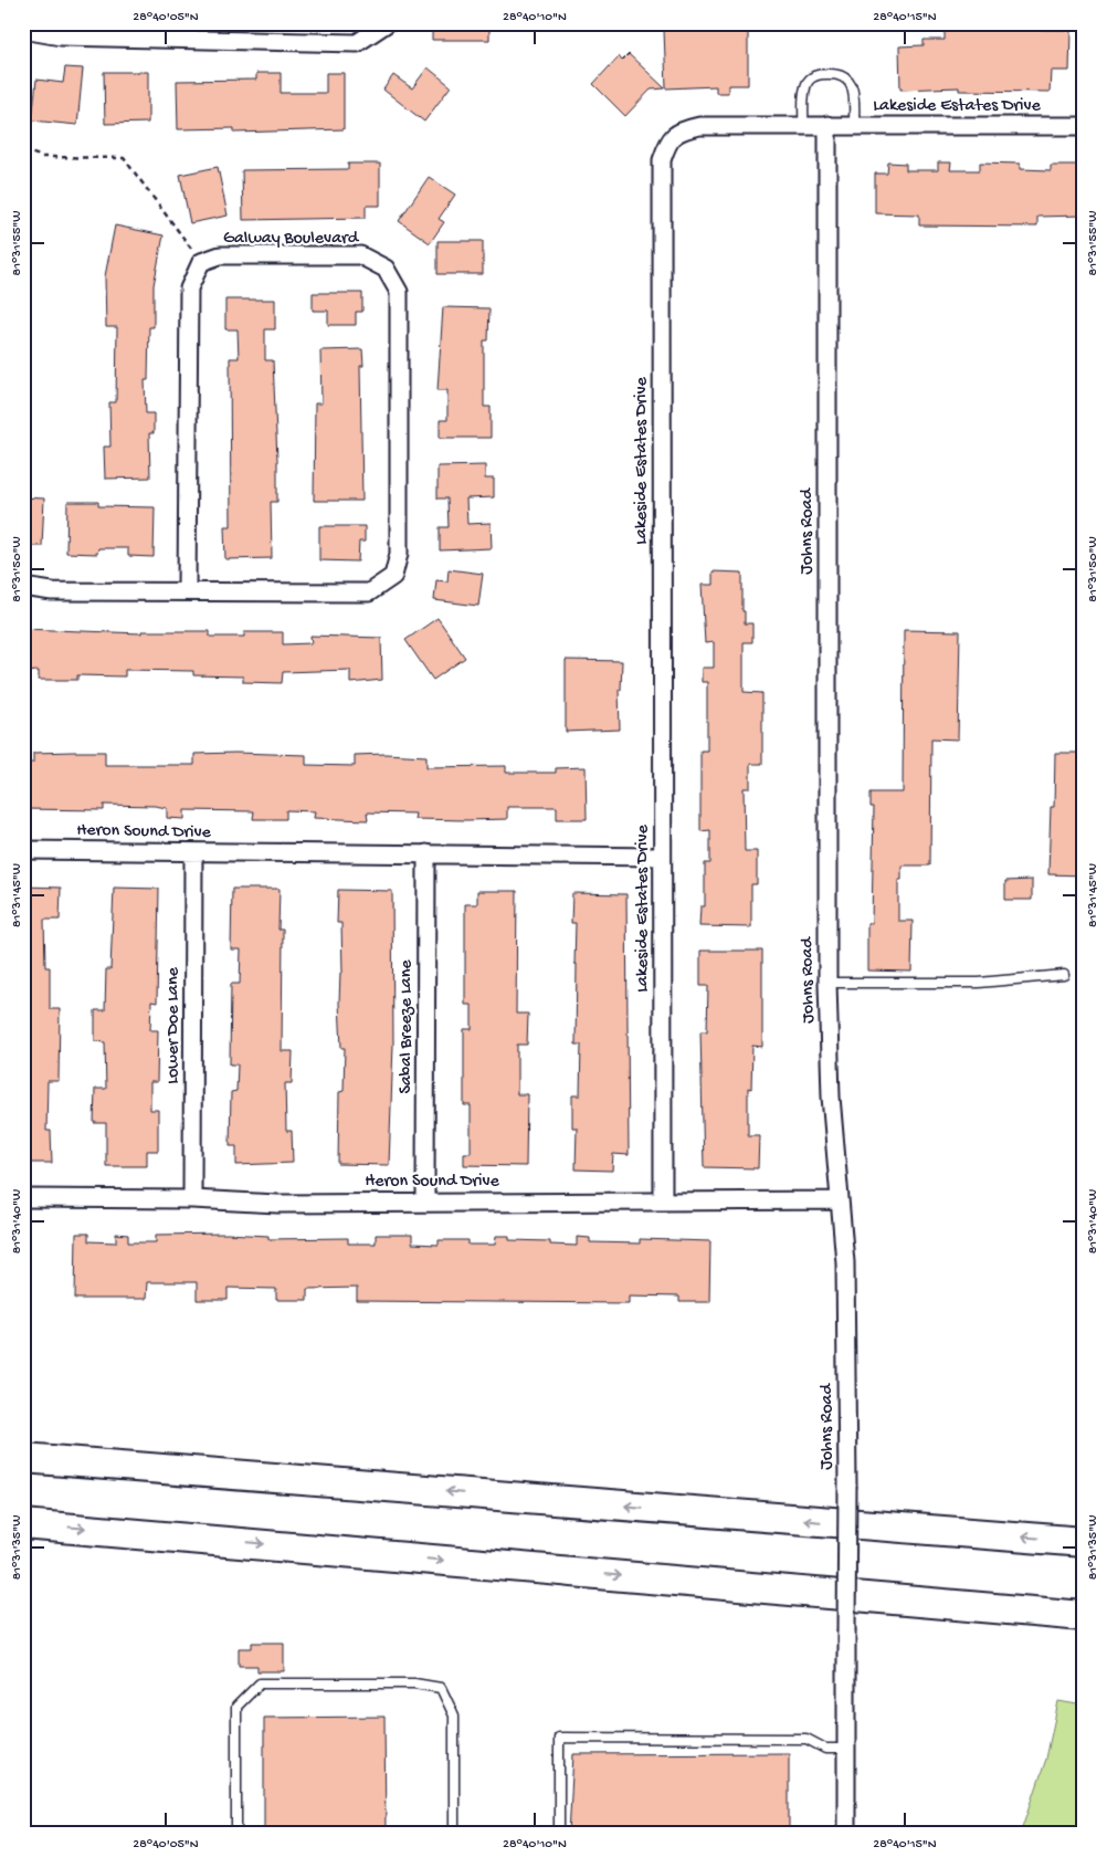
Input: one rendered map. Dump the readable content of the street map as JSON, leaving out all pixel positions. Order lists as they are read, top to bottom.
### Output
{
  "streets": {
    "street": [
      "Lakeside Estates Drive",
      "Galway Boulevard",
      "Johns Road",
      "Heron Sound Drive",
      "Lower Doe Lane",
      "Sabal Breeze Lane"
    ]
  },
  "crossings": [
    ["Lakeside Estates Drive", "Johns Road"],
    ["Lakeside Estates Drive", "Heron Sound Drive"],
    ["Johns Road", "Heron Sound Drive"],
    ["Heron Sound Drive", "Lower Doe Lane"],
    ["Heron Sound Drive", "Sabal Breeze Lane"]
  ],
  "coordinates": [
    "28°40'05\"N",
    "28°40'10\"N",
    "28°40'15\"N",
    "81°31'55\"W",
    "81°31'50\"W",
    "81°31'45\"W",
    "81°31'40\"W",
    "81°31'35\"W"
  ]
}
